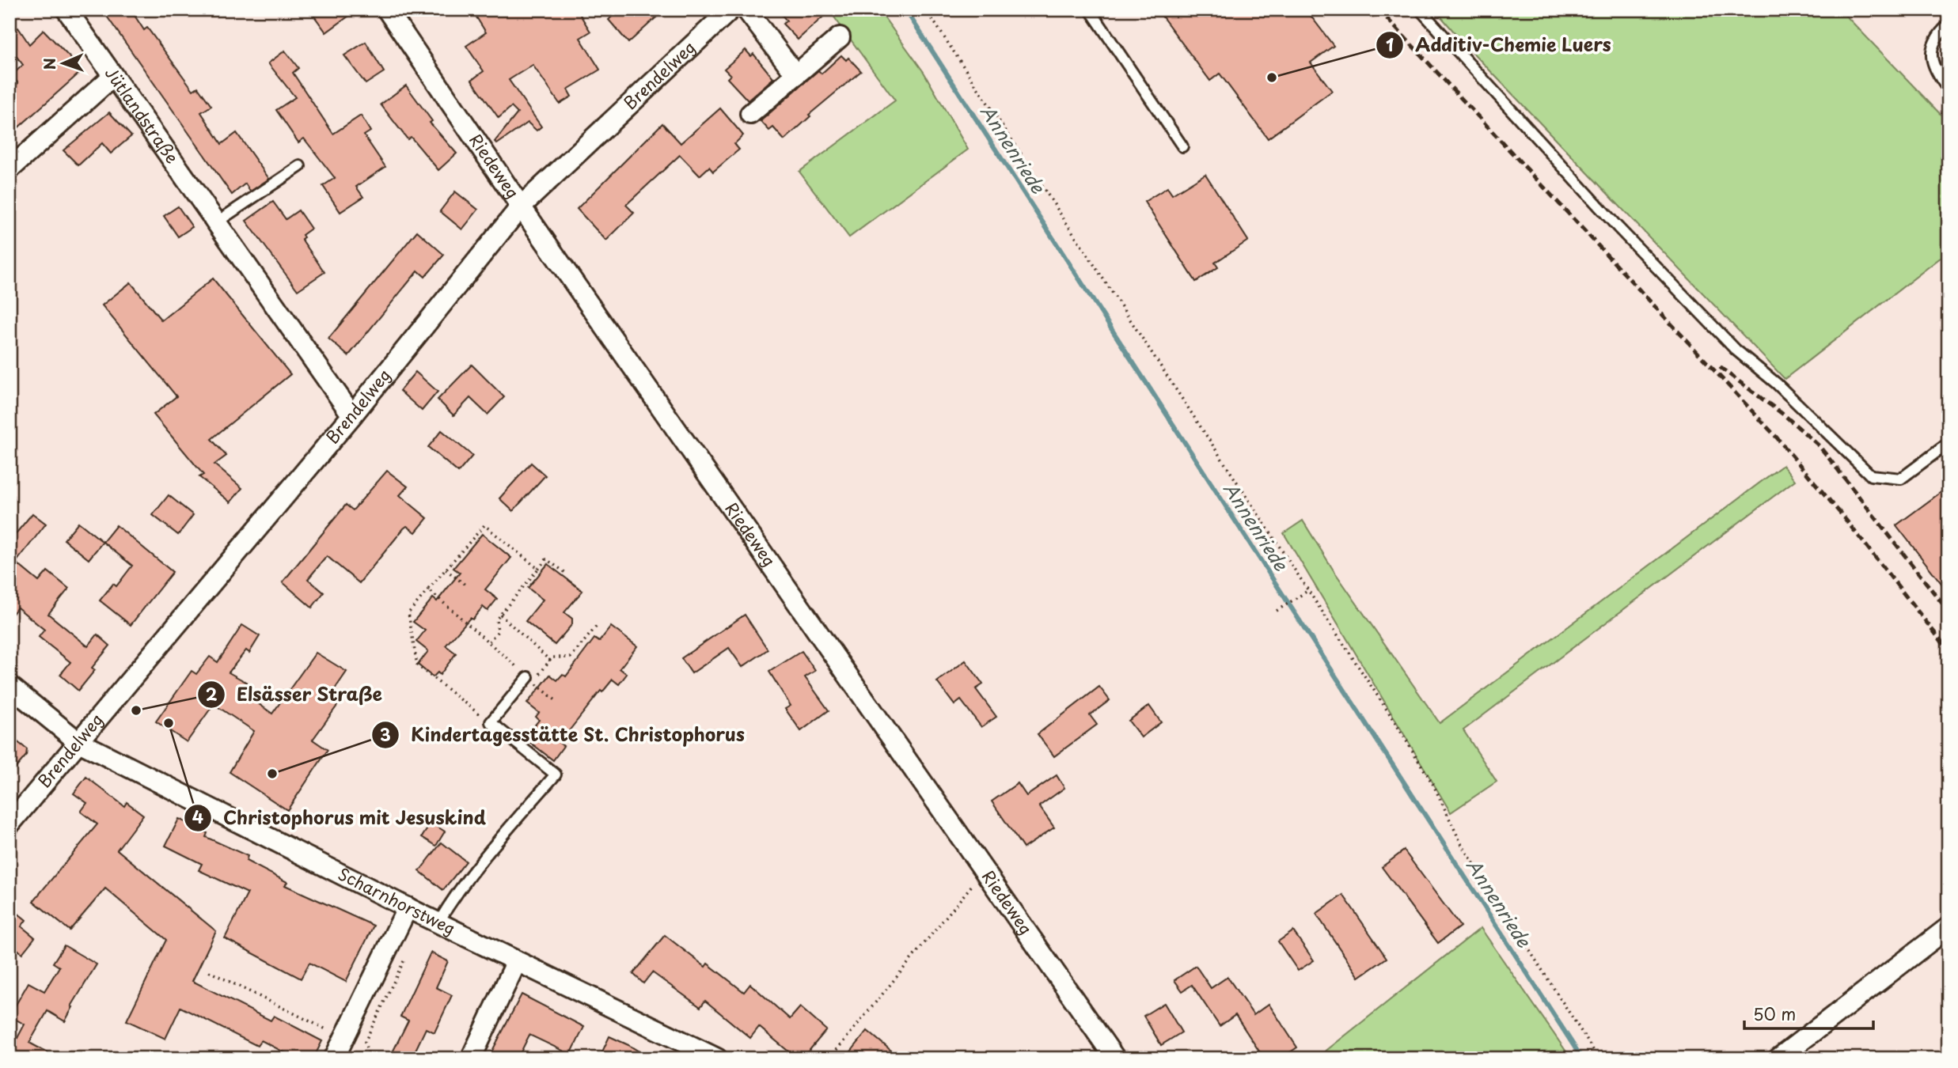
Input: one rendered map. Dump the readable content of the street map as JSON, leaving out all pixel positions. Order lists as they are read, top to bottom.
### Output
{
  "streets": {
    "street": [
      "Brendelweg",
      "Jütlandstraße",
      "Riedeweg",
      "Scharnhorstweg"
    ]
  },
  "crossings": [
    ["Brendelweg", "Jütlandstraße"],
    ["Brendelweg", "Riedeweg"],
    ["Brendelweg", "Scharnhorstweg"]
  ],
  "water": ["Annenriede"],
  "places": [
    "Additiv-Chemie Luers",
    "Elsässer Straße",
    "Christophorus mit Jesuskind",
    "Kindertagesstätte St. Christophorus"
  ],
  "scale_bar": "50 m",
  "north": "left"
}
